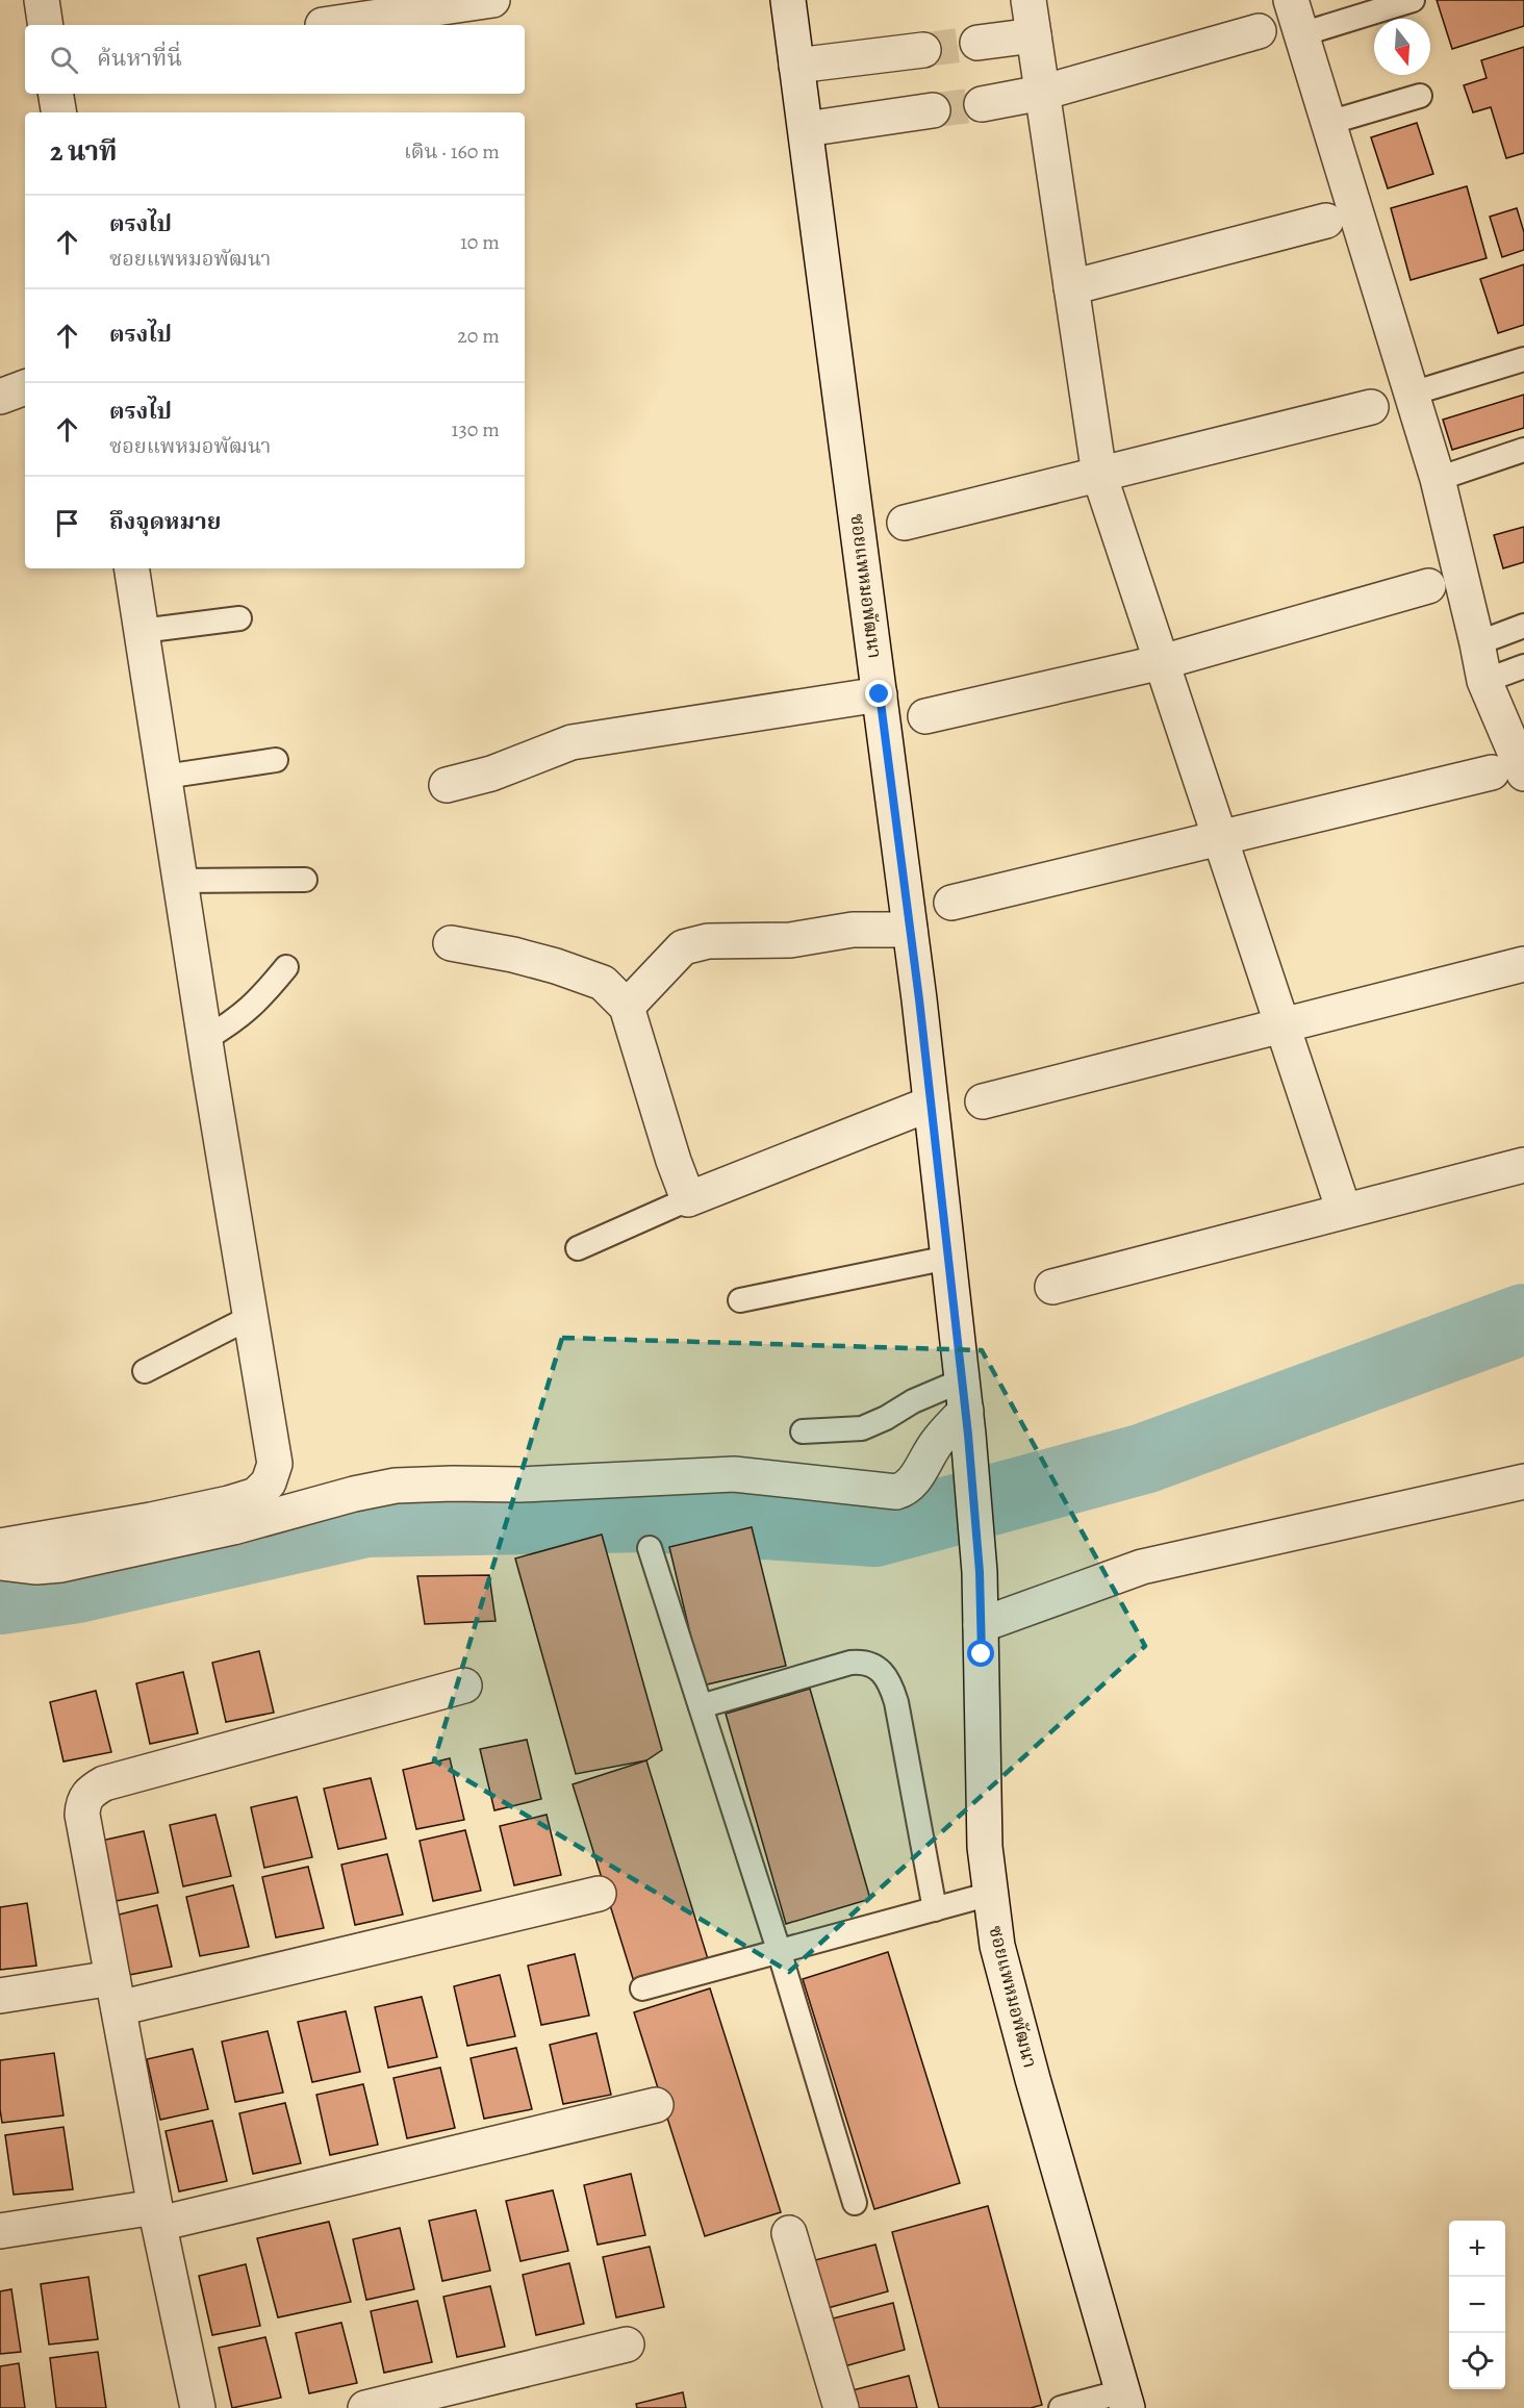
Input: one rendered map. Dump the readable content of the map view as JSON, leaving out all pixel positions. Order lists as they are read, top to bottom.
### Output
{
  "streets": {
    "street": ["ซอยแพหมอพัฒนา"]
  },
  "north": "bottom",
  "page": {
    "search": "ค้นหาที่นี่",
    "heading": ["2 นาที", "เดิน · 160 m"],
    "list": [
      ["ตรงไป", "ซอยแพหมอพัฒนา", "10 m"],
      ["ตรงไป", "20 m"],
      ["ตรงไป", "ซอยแพหมอพัฒนา", "130 m"],
      "ถึงจุดหมาย"
    ],
    "map_buttons": ["+", "−"]
  }
}
